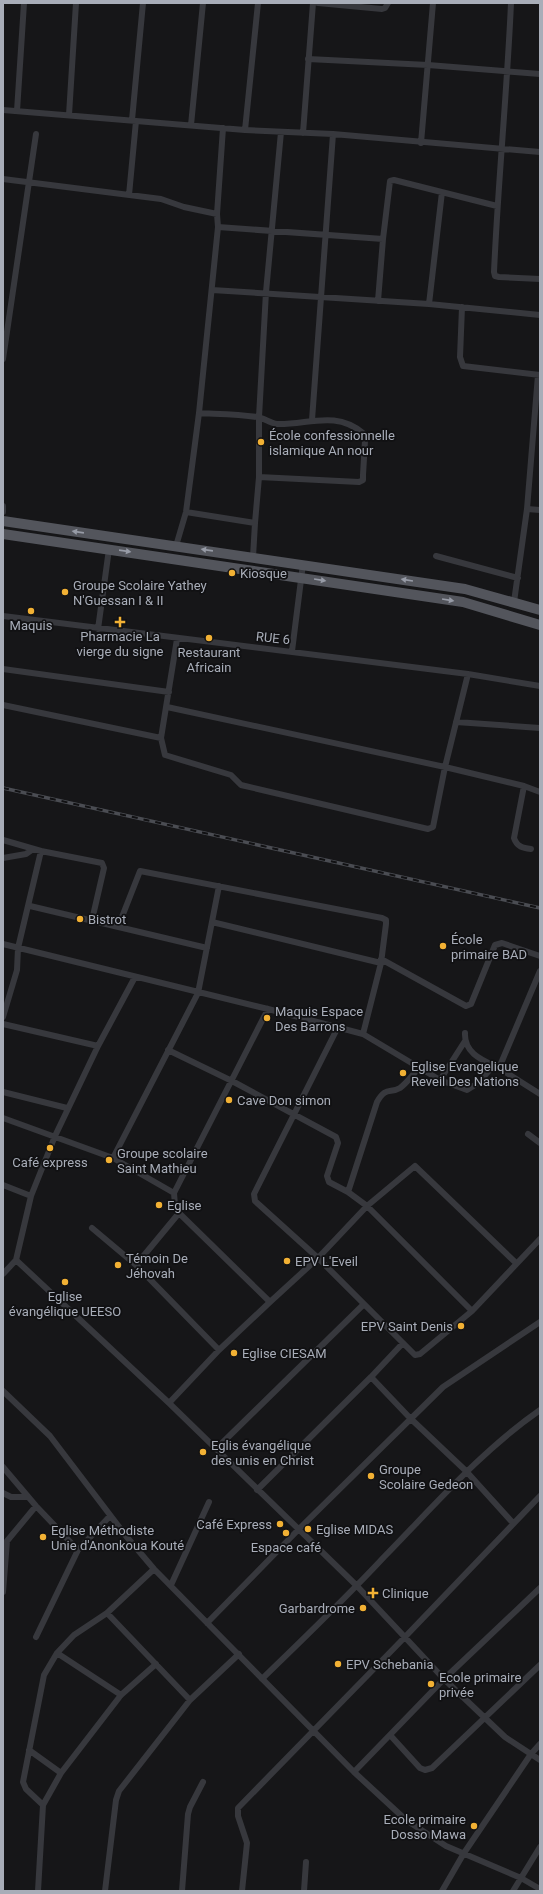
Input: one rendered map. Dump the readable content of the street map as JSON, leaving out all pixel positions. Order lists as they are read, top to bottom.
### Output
{
  "streets": {
    "street": ["RUE 6"]
  },
  "places": {
    "other": [
      "École confessionnelle islamique An nour",
      "Kiosque",
      "Groupe Scolaire Yathey N'Guessan I & II",
      "Maquis",
      "Restaurant Africain",
      "Bistrot",
      "École primaire BAD",
      "Maquis Espace Des Barrons",
      "Eglise Evangelique Reveil Des Nations",
      "Cave Don simon",
      "Café express",
      "Groupe scolaire Saint Mathieu",
      "Eglise",
      "EPV L'Eveil",
      "Témoin De Jéhovah",
      "Eglise évangélique UEESO",
      "EPV Saint Denis",
      "Eglise CIESAM",
      "Eglis évangélique des unis en Christ",
      "Groupe Scolaire Gedeon",
      "Café Express",
      "Eglise MIDAS",
      "Espace café",
      "Eglise Méthodiste Unie d'Anonkoua Kouté",
      "Garbardrome",
      "EPV Schebania",
      "Ecole primaire privée",
      "Ecole primaire Dosso Mawa"
    ],
    "health": ["Pharmacie La vierge du signe", "Clinique"]
  }
}
